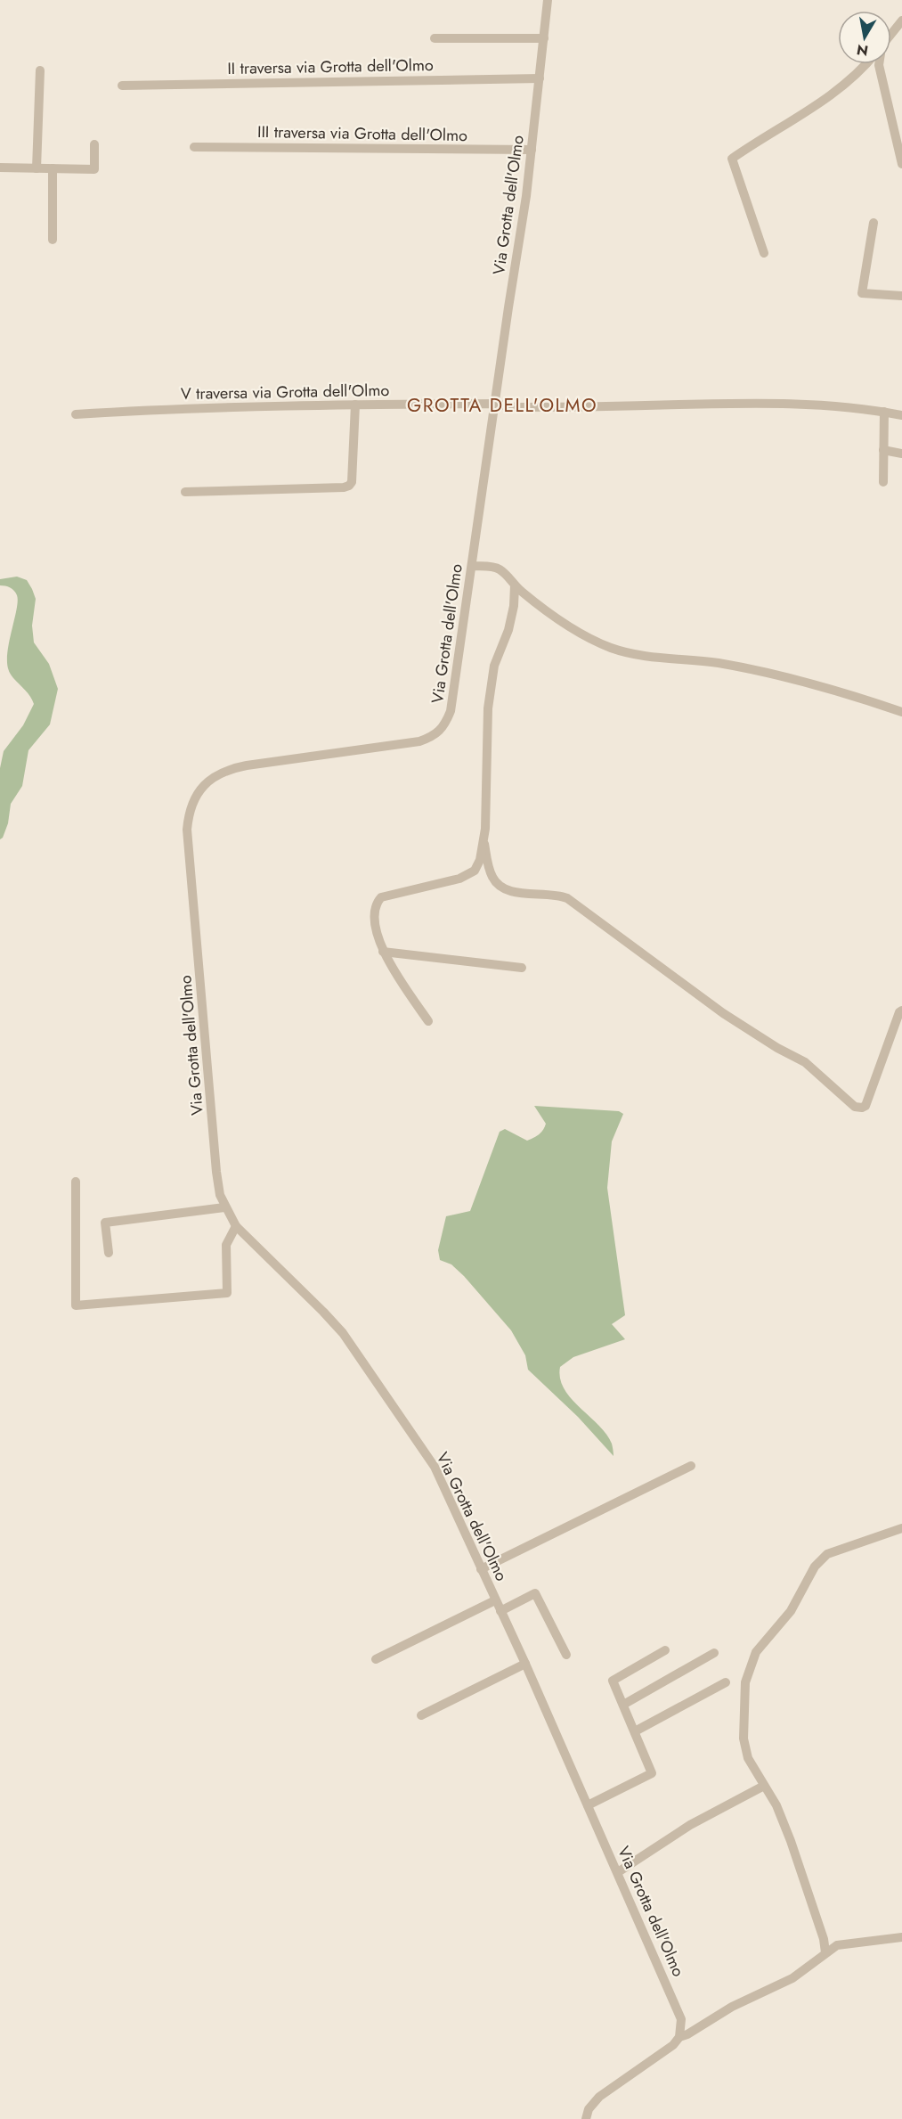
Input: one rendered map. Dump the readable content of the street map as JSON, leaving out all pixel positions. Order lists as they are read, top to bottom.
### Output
{
  "streets": {
    "street": [
      "II traversa via Grotta dell'Olmo",
      "III traversa via Grotta dell'Olmo",
      "Via Grotta dell'Olmo",
      "V traversa via Grotta dell'Olmo"
    ]
  },
  "crossings": [
    ["II traversa via Grotta dell'Olmo", "Via Grotta dell'Olmo"],
    ["III traversa via Grotta dell'Olmo", "Via Grotta dell'Olmo"],
    ["Via Grotta dell'Olmo", "V traversa via Grotta dell'Olmo"]
  ],
  "districts": ["GROTTA DELL'OLMO"],
  "north": "bottom"
}
